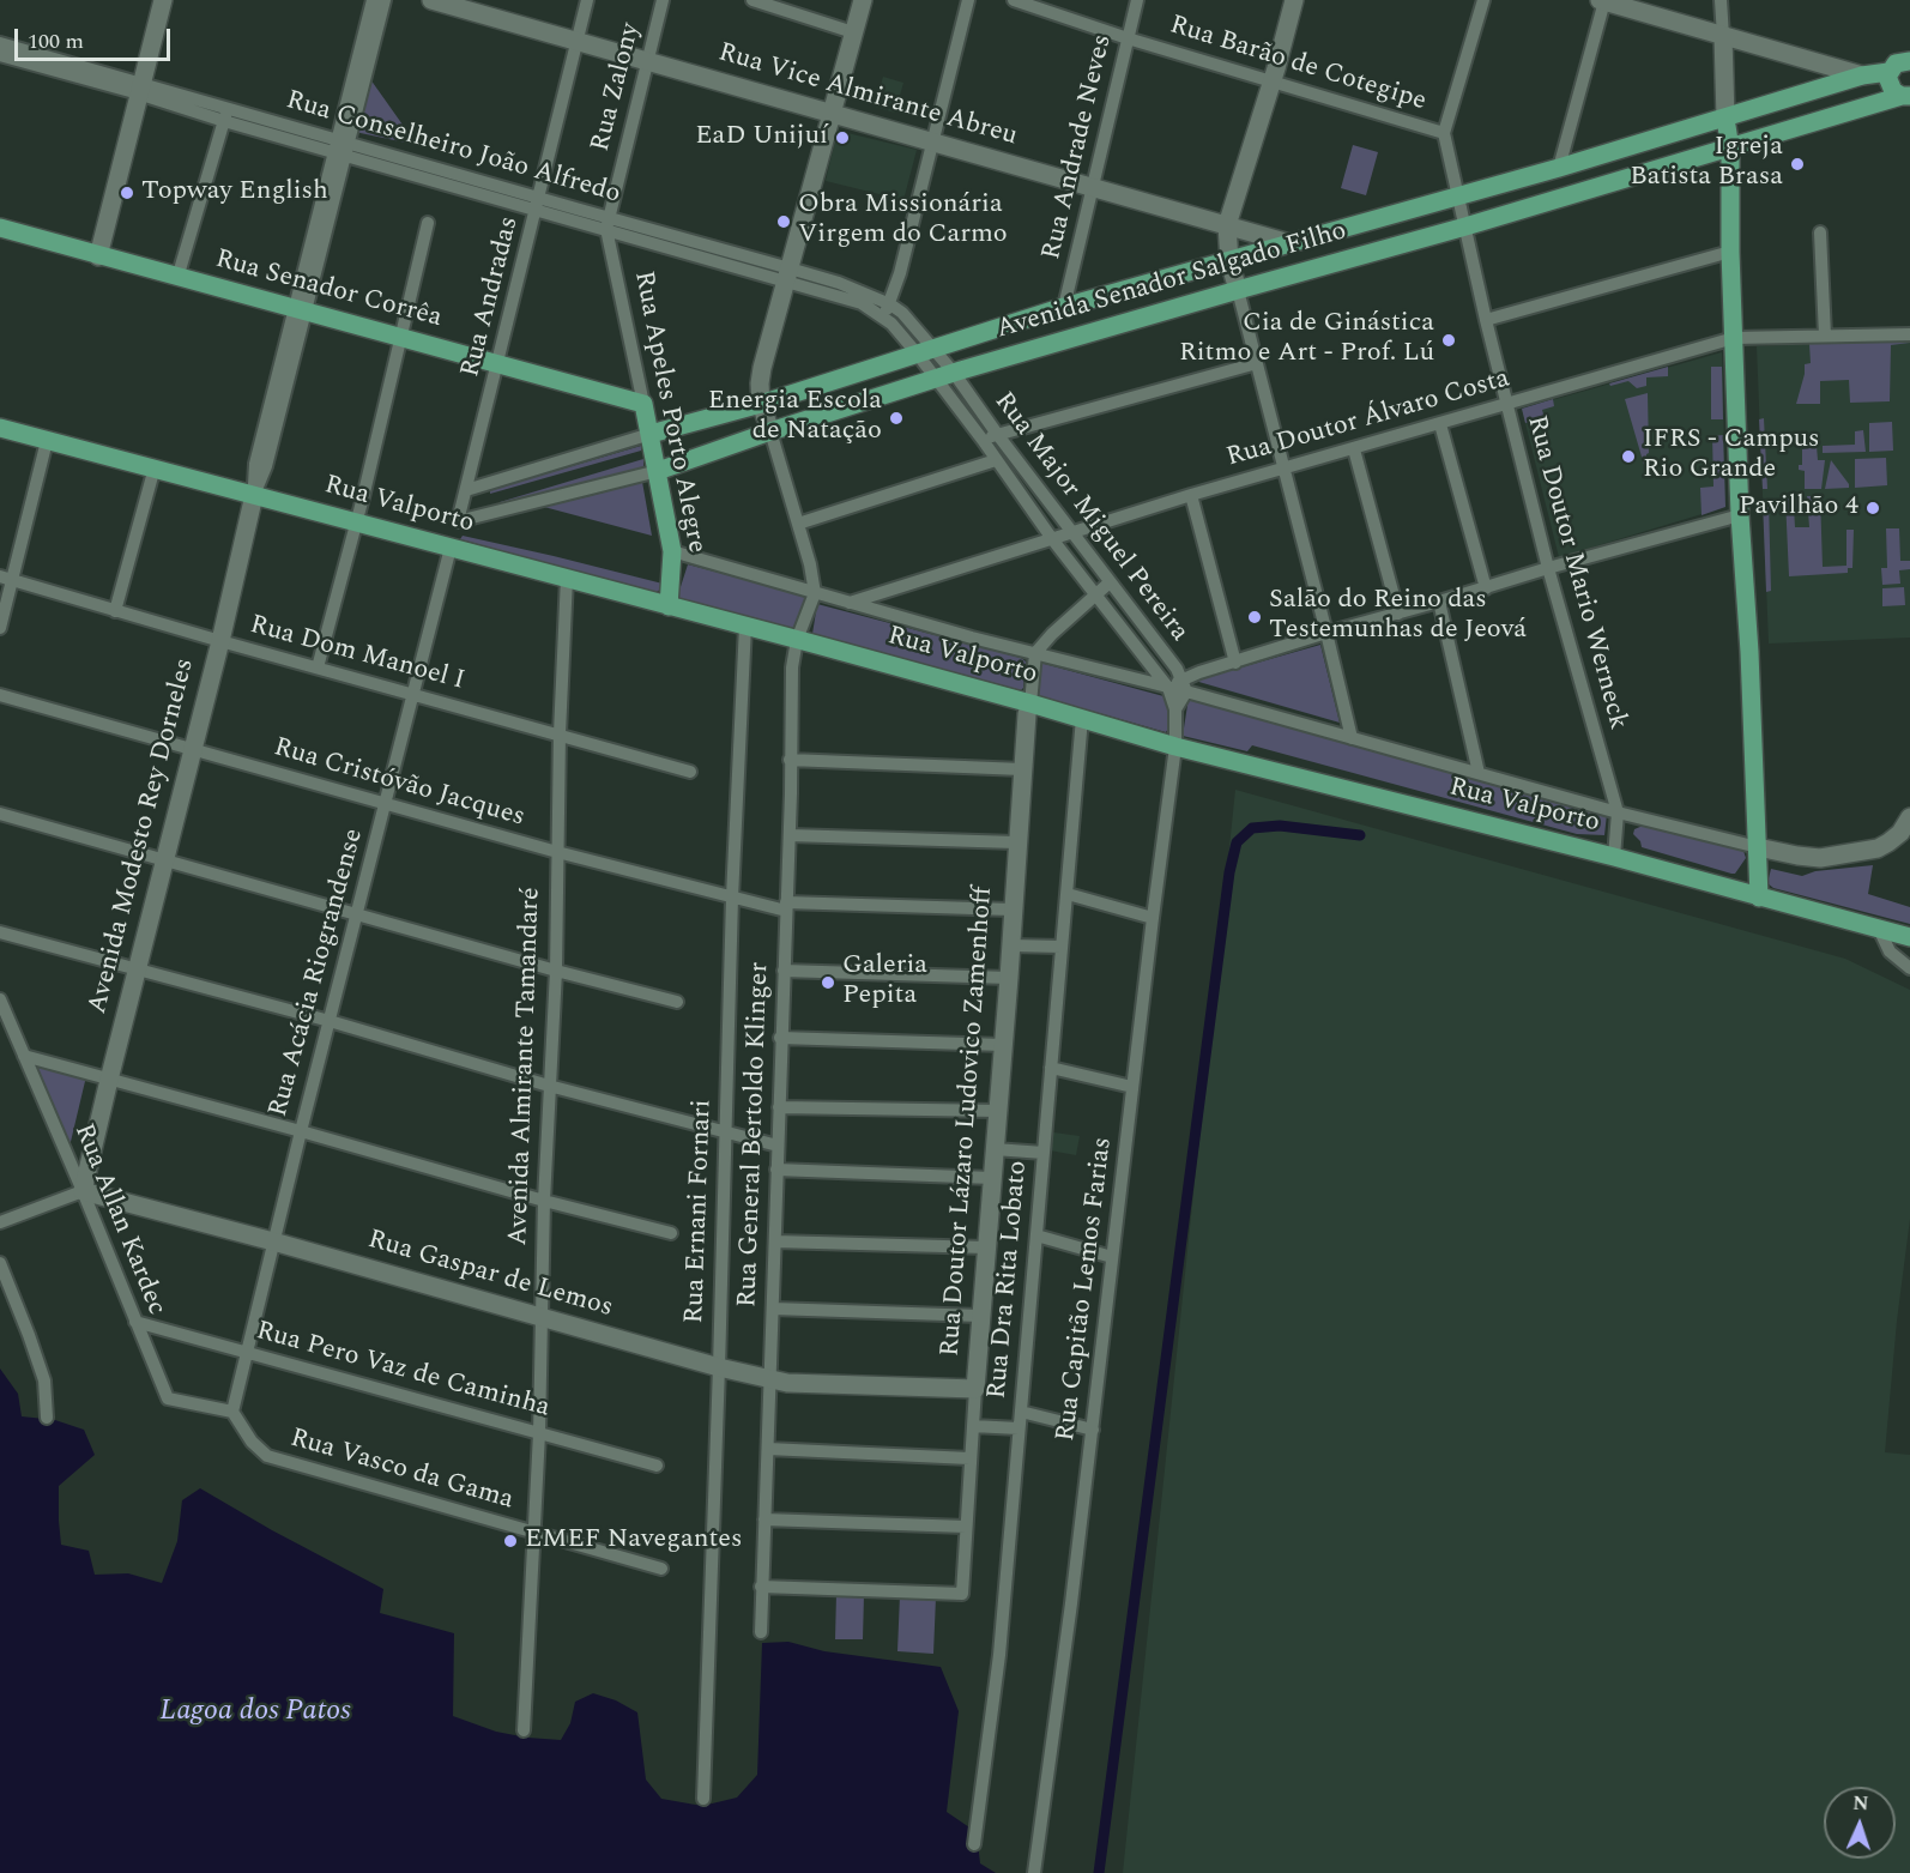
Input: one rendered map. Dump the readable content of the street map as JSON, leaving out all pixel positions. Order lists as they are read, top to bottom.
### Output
{
  "streets": {
    "main road": [
      "Avenida Senador Salgado Filho",
      "Rua Senador Corrêa",
      "Rua Apeles Porto Alegre",
      "Rua Valporto"
    ],
    "street": [
      "Rua Barão de Cotegipe",
      "Rua Zalony",
      "Rua Vice Almirante Abreu",
      "Rua Andrade Neves",
      "Rua Conselheiro João Alfredo",
      "Rua Andradas",
      "Rua Doutor Álvaro Costa",
      "Rua Major Miguel Pereira",
      "Rua Doutor Mario Werneck",
      "Rua Dom Manoel I",
      "Rua Cristóvão Jacques",
      "Avenida Modesto Rey Dorneles",
      "Rua Acácia Riograndense",
      "Avenida Almirante Tamandaré",
      "Rua Doutor Lázaro Ludovico Zamenhoff",
      "Rua General Bertoldo Klinger",
      "Rua Ernani Fornari",
      "Rua Allan Kardec",
      "Rua Gaspar de Lemos",
      "Rua Dra Rita Lobato",
      "Rua Capitão Lemos Farias",
      "Rua Pero Vaz de Caminha",
      "Rua Vasco da Gama"
    ]
  },
  "crossings": [
    ["Rua Barão de Cotegipe", "Rua Andrade Neves"],
    ["Rua Barão de Cotegipe", "Rua Doutor Mario Werneck"],
    ["Rua Zalony", "Rua Vice Almirante Abreu"],
    ["Rua Zalony", "Rua Conselheiro João Alfredo"],
    ["Rua Zalony", "Rua Apeles Porto Alegre"],
    ["Rua Vice Almirante Abreu", "Rua Andrade Neves"],
    ["Rua Vice Almirante Abreu", "Avenida Senador Salgado Filho"],
    ["Rua Vice Almirante Abreu", "Rua Andradas"],
    ["Rua Andrade Neves", "Avenida Senador Salgado Filho"],
    ["Rua Conselheiro João Alfredo", "Avenida Senador Salgado Filho"],
    ["Rua Conselheiro João Alfredo", "Rua Andradas"],
    ["Rua Conselheiro João Alfredo", "Rua Apeles Porto Alegre"],
    ["Avenida Senador Salgado Filho", "Rua Andradas"],
    ["Avenida Senador Salgado Filho", "Rua Apeles Porto Alegre"],
    ["Avenida Senador Salgado Filho", "Rua Major Miguel Pereira"],
    ["Avenida Senador Salgado Filho", "Rua Doutor Mario Werneck"],
    ["Rua Senador Corrêa", "Rua Andradas"],
    ["Rua Senador Corrêa", "Rua Apeles Porto Alegre"],
    ["Rua Apeles Porto Alegre", "Rua Valporto"],
    ["Rua Doutor Álvaro Costa", "Rua Valporto"],
    ["Rua Doutor Álvaro Costa", "Rua Major Miguel Pereira"],
    ["Rua Doutor Álvaro Costa", "Rua Doutor Mario Werneck"],
    ["Rua Valporto", "Rua Major Miguel Pereira"],
    ["Rua Valporto", "Rua Doutor Mario Werneck"],
    ["Rua Valporto", "Avenida Modesto Rey Dorneles"],
    ["Rua Valporto", "Rua Acácia Riograndense"],
    ["Rua Valporto", "Avenida Almirante Tamandaré"],
    ["Rua Valporto", "Rua Doutor Lázaro Ludovico Zamenhoff"],
    ["Rua Valporto", "Rua General Bertoldo Klinger"],
    ["Rua Valporto", "Rua Ernani Fornari"],
    ["Rua Valporto", "Rua Dra Rita Lobato"],
    ["Rua Valporto", "Rua Capitão Lemos Farias"],
    ["Rua Major Miguel Pereira", "Rua Capitão Lemos Farias"],
    ["Rua Dom Manoel I", "Avenida Modesto Rey Dorneles"],
    ["Rua Dom Manoel I", "Rua Acácia Riograndense"],
    ["Rua Dom Manoel I", "Avenida Almirante Tamandaré"],
    ["Rua Cristóvão Jacques", "Avenida Modesto Rey Dorneles"],
    ["Rua Cristóvão Jacques", "Rua Acácia Riograndense"],
    ["Rua Cristóvão Jacques", "Avenida Almirante Tamandaré"],
    ["Rua Cristóvão Jacques", "Rua Doutor Lázaro Ludovico Zamenhoff"],
    ["Rua Cristóvão Jacques", "Rua General Bertoldo Klinger"],
    ["Rua Cristóvão Jacques", "Rua Ernani Fornari"],
    ["Avenida Modesto Rey Dorneles", "Rua Allan Kardec"],
    ["Avenida Modesto Rey Dorneles", "Rua Gaspar de Lemos"],
    ["Rua Acácia Riograndense", "Rua Allan Kardec"],
    ["Rua Acácia Riograndense", "Rua Gaspar de Lemos"],
    ["Rua Acácia Riograndense", "Rua Pero Vaz de Caminha"],
    ["Rua Acácia Riograndense", "Rua Vasco da Gama"],
    ["Avenida Almirante Tamandaré", "Rua Gaspar de Lemos"],
    ["Avenida Almirante Tamandaré", "Rua Pero Vaz de Caminha"],
    ["Avenida Almirante Tamandaré", "Rua Vasco da Gama"],
    ["Rua Doutor Lázaro Ludovico Zamenhoff", "Rua General Bertoldo Klinger"],
    ["Rua Doutor Lázaro Ludovico Zamenhoff", "Rua Gaspar de Lemos"],
    ["Rua General Bertoldo Klinger", "Rua Gaspar de Lemos"],
    ["Rua Ernani Fornari", "Rua Gaspar de Lemos"],
    ["Rua Allan Kardec", "Rua Gaspar de Lemos"],
    ["Rua Allan Kardec", "Rua Pero Vaz de Caminha"],
    ["Rua Allan Kardec", "Rua Vasco da Gama"]
  ],
  "water": ["Lagoa dos Patos"],
  "places": [
    "EaD Unijuí",
    "Igreja Batista Brasa",
    "Topway English",
    "Obra Missionária Virgem do Carmo",
    "Cia de Ginástica Ritmo e Art - Prof. Lú",
    "Energia Escola de Natação",
    "IFRS - Campus Rio Grande",
    "Pavilhão 4",
    "Salão do Reino das Testemunhas de Jeová",
    "Galeria Pepita",
    "EMEF Navegantes"
  ],
  "scale_bar": "100 m",
  "north": "top"
}
